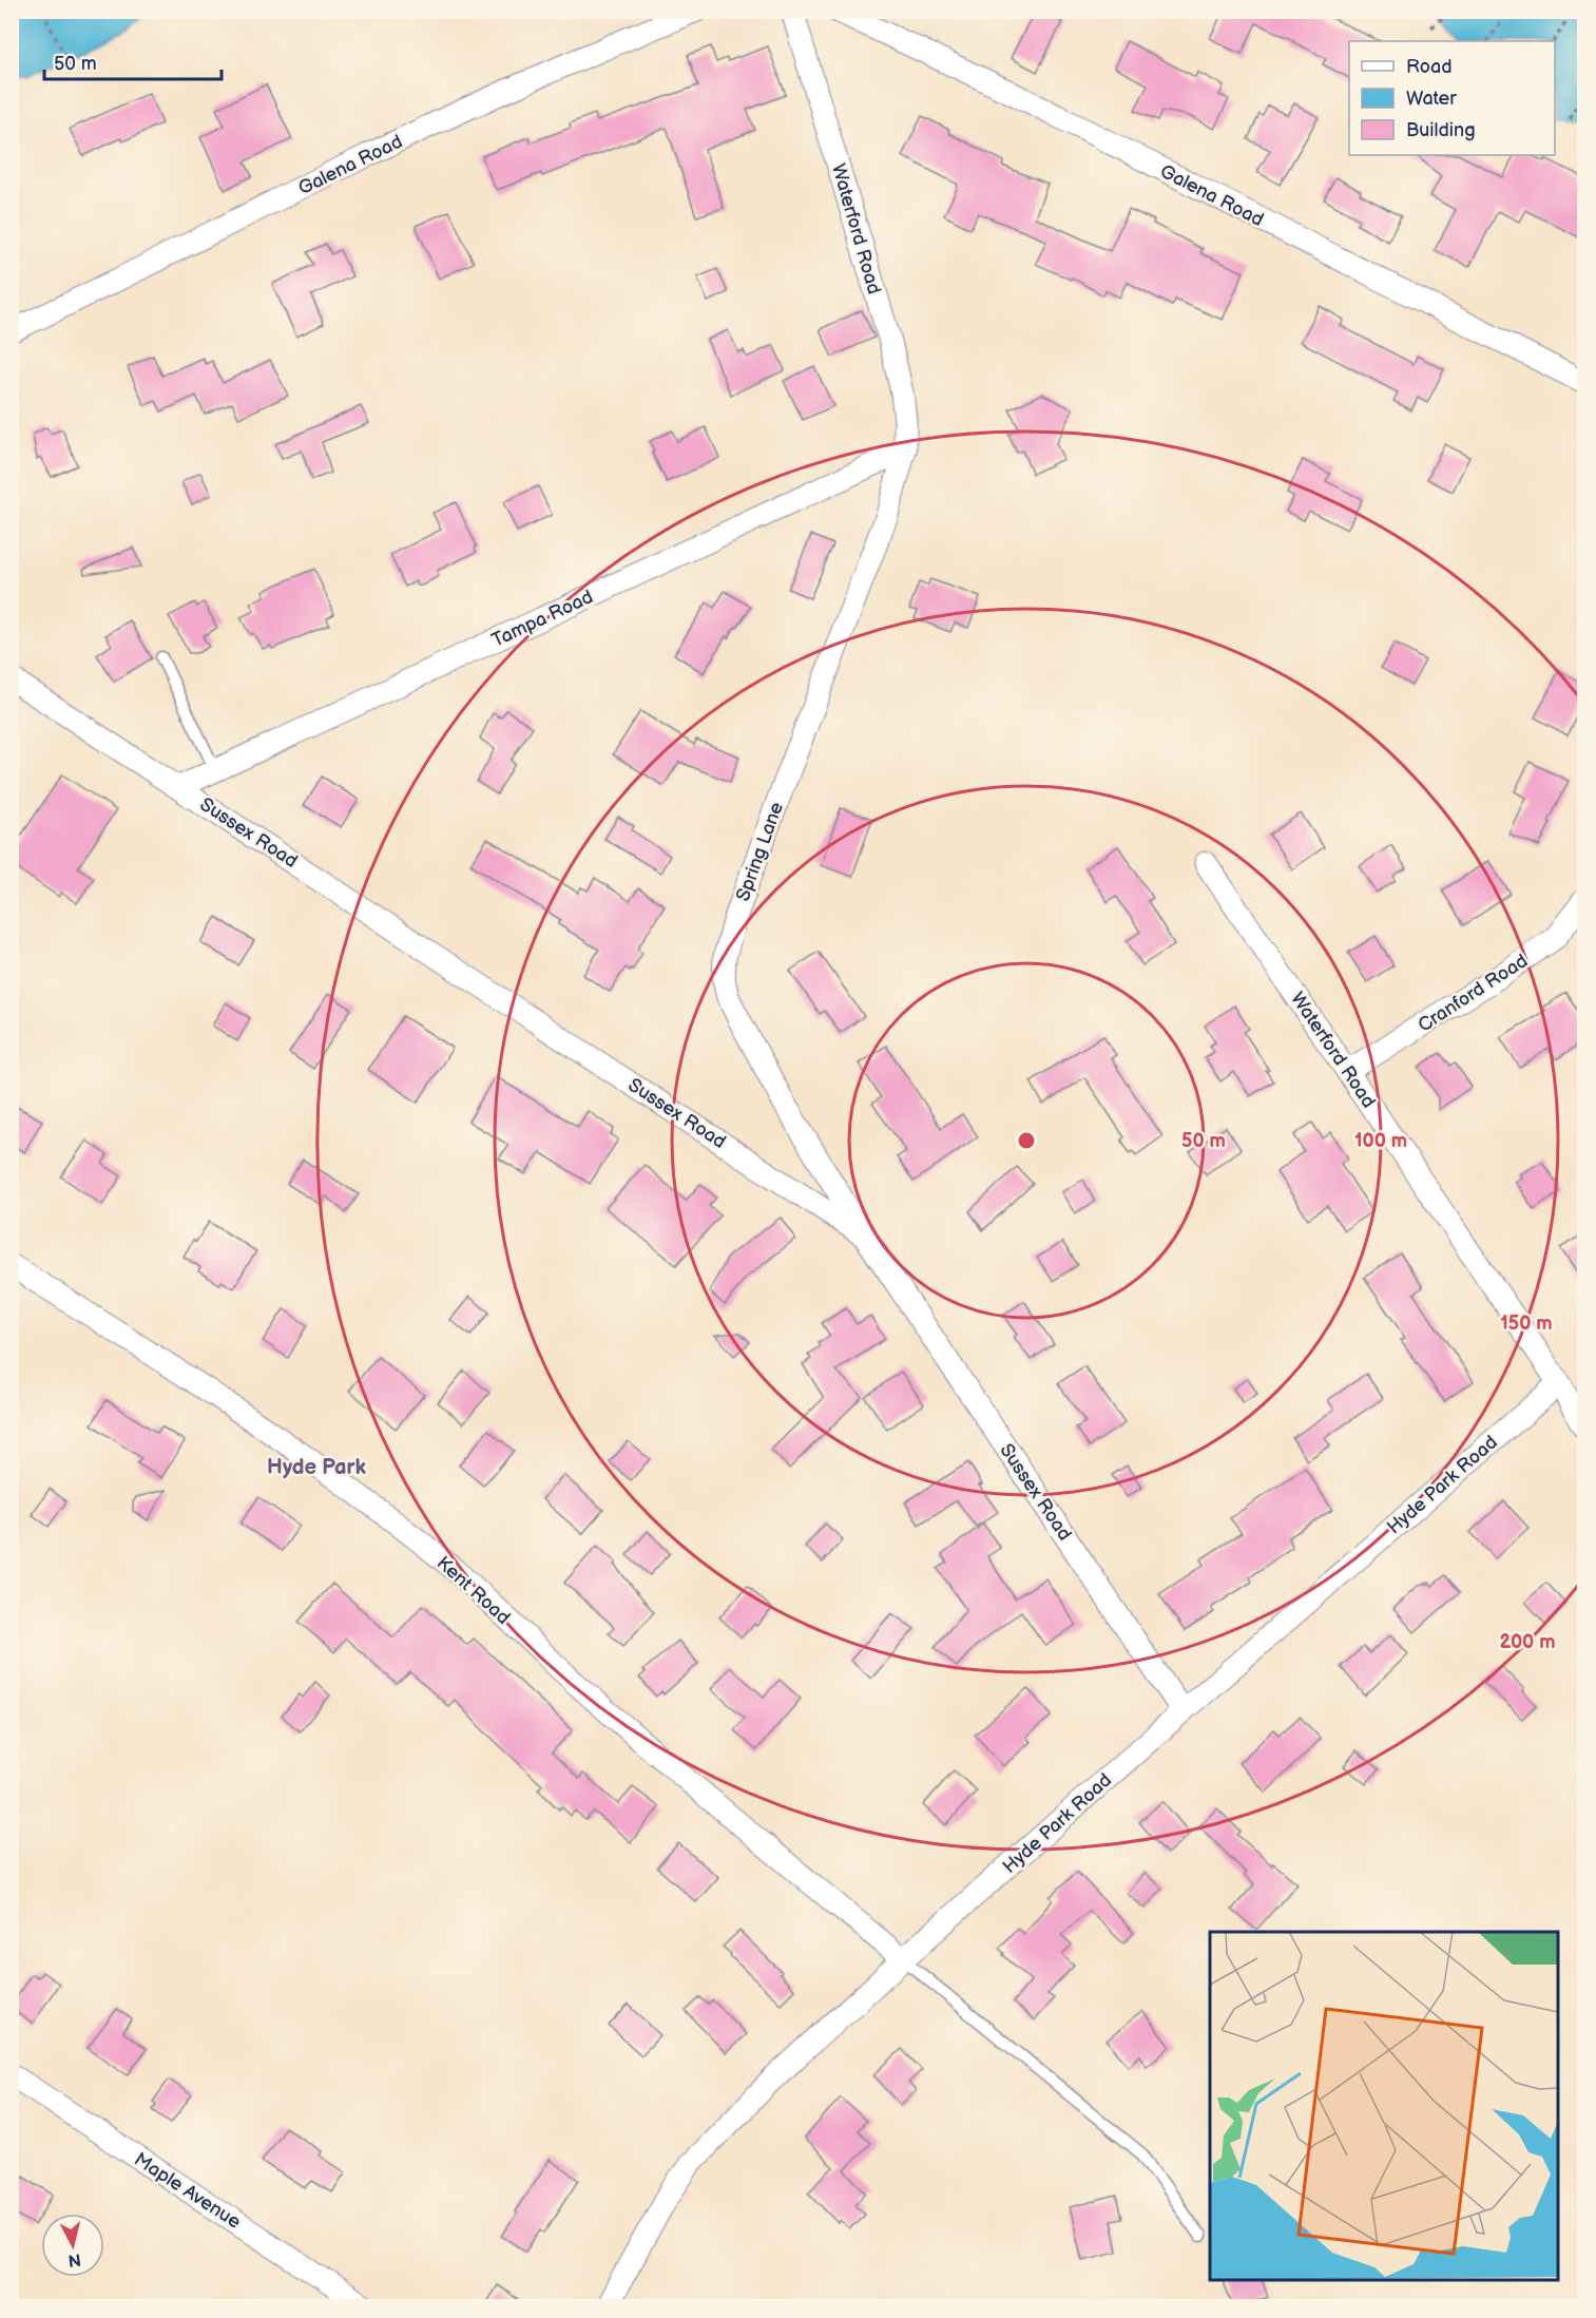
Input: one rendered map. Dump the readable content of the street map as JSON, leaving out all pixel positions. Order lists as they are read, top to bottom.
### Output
{
  "streets": {
    "street": [
      "Galena Road",
      "Waterford Road",
      "Tampa Road",
      "Sussex Road",
      "Spring Lane",
      "Cranford Road",
      "Hyde Park Road",
      "Kent Road",
      "Maple Avenue"
    ]
  },
  "crossings": [
    ["Waterford Road", "Tampa Road"],
    ["Waterford Road", "Spring Lane"],
    ["Waterford Road", "Cranford Road"],
    ["Waterford Road", "Hyde Park Road"],
    ["Tampa Road", "Sussex Road"],
    ["Tampa Road", "Spring Lane"],
    ["Sussex Road", "Spring Lane"],
    ["Sussex Road", "Hyde Park Road"],
    ["Hyde Park Road", "Kent Road"]
  ],
  "districts": ["Hyde Park"],
  "legend": ["Road", "Water", "Building"],
  "scale_bar": "50 m",
  "north": "bottom",
  "rings": [
    "50 m",
    "100 m",
    "150 m",
    "200 m"
  ]
}
